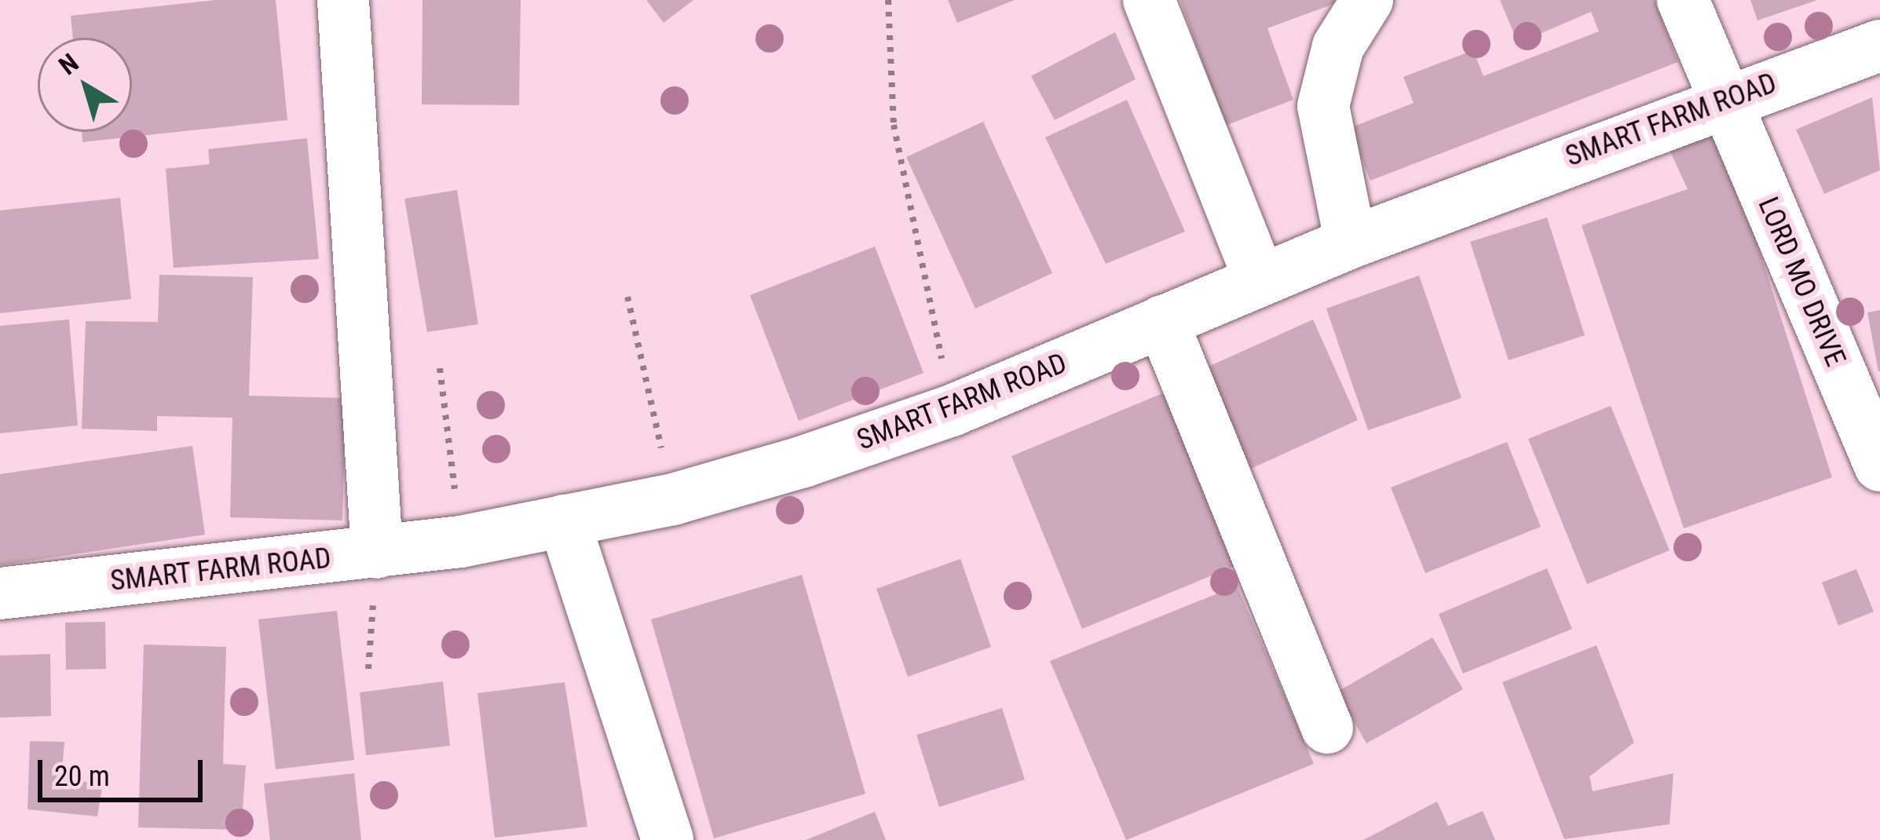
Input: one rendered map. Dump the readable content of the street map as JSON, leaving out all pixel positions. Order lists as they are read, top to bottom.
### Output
{
  "streets": {
    "street": ["SMART FARM ROAD", "LORD MO DRIVE"]
  },
  "crossings": [
    ["SMART FARM ROAD", "LORD MO DRIVE"]
  ],
  "scale_bar": "20 m",
  "north": "top left"
}
